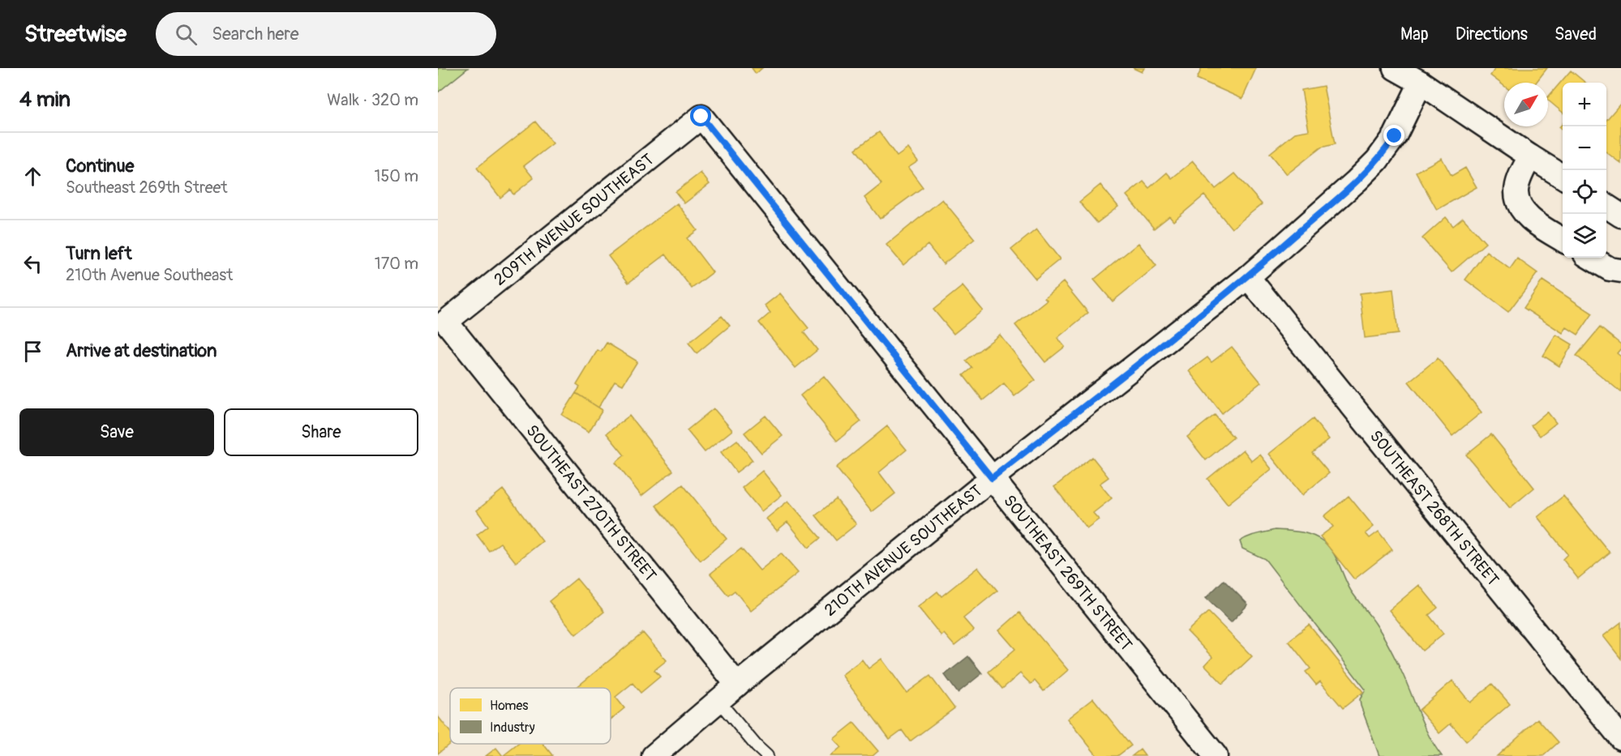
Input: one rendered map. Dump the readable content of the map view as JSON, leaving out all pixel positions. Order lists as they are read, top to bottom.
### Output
{
  "streets": {
    "street": [
      "209TH AVENUE SOUTHEAST",
      "SOUTHEAST 270TH STREET",
      "SOUTHEAST 268TH STREET",
      "210TH AVENUE SOUTHEAST",
      "SOUTHEAST 269TH STREET"
    ]
  },
  "crossings": [
    ["209TH AVENUE SOUTHEAST", "SOUTHEAST 270TH STREET"],
    ["209TH AVENUE SOUTHEAST", "SOUTHEAST 269TH STREET"],
    ["SOUTHEAST 270TH STREET", "210TH AVENUE SOUTHEAST"],
    ["SOUTHEAST 268TH STREET", "210TH AVENUE SOUTHEAST"],
    ["210TH AVENUE SOUTHEAST", "SOUTHEAST 269TH STREET"]
  ],
  "legend": ["Homes", "Industry"],
  "north": "top right",
  "page": {
    "header": "Streetwise",
    "search": "Search here",
    "nav": ["Map", "Directions", "Saved"],
    "heading": ["4 min", "Walk · 320 m"],
    "map_buttons": ["+", "−"],
    "list": [
      ["Continue", "Southeast 269th Street", "150 m"],
      ["Turn left", "210th Avenue Southeast", "170 m"],
      "Arrive at destination"
    ],
    "buttons": ["Save", "Share"]
  }
}
